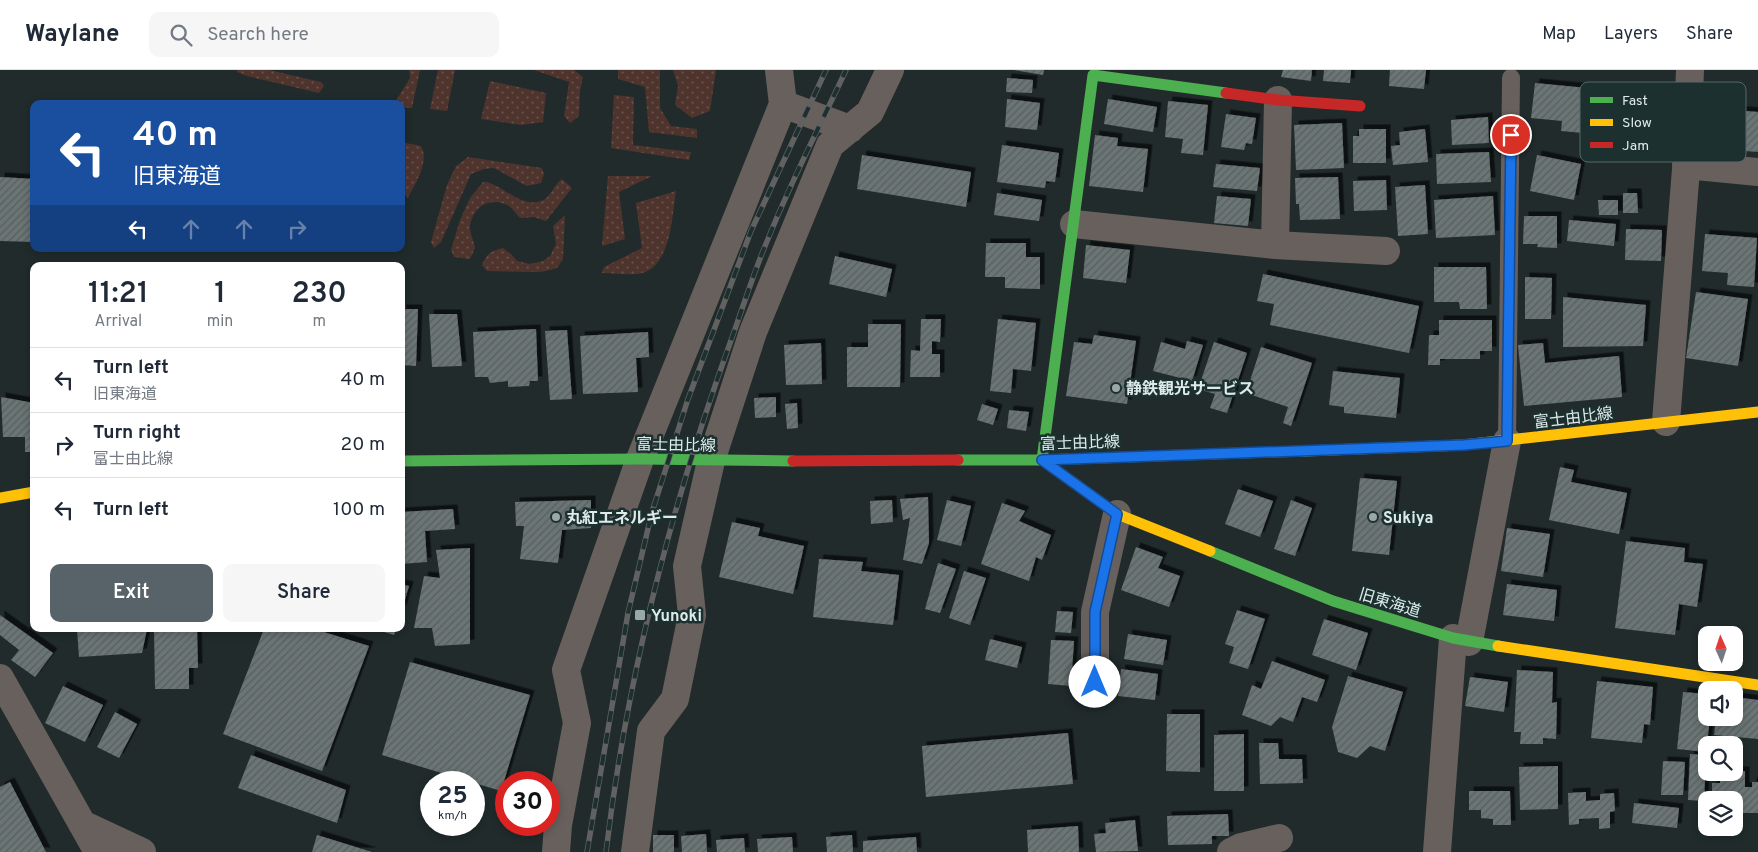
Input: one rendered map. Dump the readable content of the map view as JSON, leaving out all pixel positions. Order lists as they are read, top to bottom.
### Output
{
  "streets": {
    "street": ["富士由比線", "旧東海道"]
  },
  "crossings": [
    ["富士由比線", "旧東海道"]
  ],
  "places": {
    "other": ["静鉄観光サービス", "丸紅エネルギー", "Sukiya"],
    "transit": ["Yunoki"]
  },
  "legend": ["Fast", "Slow", "Jam"],
  "north": "top",
  "page": {
    "header": "Waylane",
    "search": "Search here",
    "nav": ["Map", "Layers", "Share"],
    "turn": ["40 m", "旧東海道"],
    "eta": [
      "11:21",
      "Arrival",
      "1",
      "min",
      "230",
      "m"
    ],
    "list": [
      {
        "name": "Turn left",
        "note": "旧東海道",
        "value": "40 m"
      },
      {
        "name": "Turn right",
        "note": "富士由比線",
        "value": "20 m"
      },
      {
        "name": "Turn left",
        "value": "100 m"
      }
    ],
    "buttons": ["Exit", "Share"],
    "speed": "25 km/h",
    "limit": "30"
  }
}
